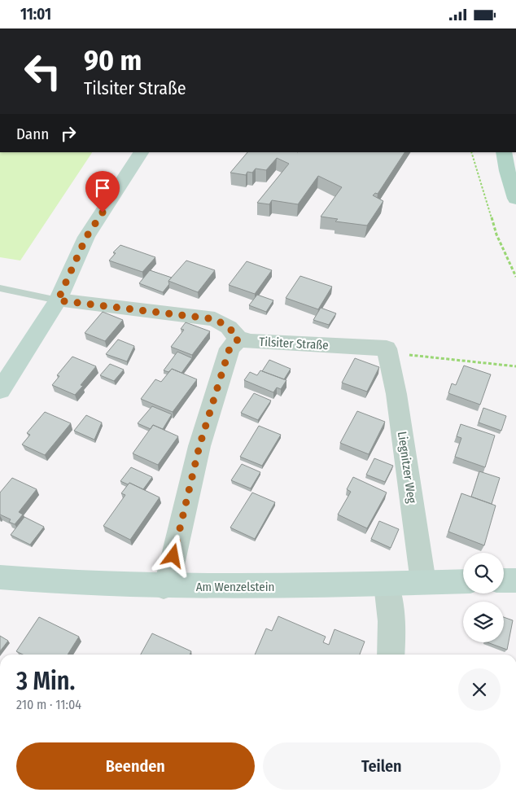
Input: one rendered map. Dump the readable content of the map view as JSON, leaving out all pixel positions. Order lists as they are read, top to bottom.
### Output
{
  "streets": {
    "street": ["Tilsiter Straße", "Liegnitzer Weg", "Am Wenzelstein"]
  },
  "crossings": [
    ["Tilsiter Straße", "Liegnitzer Weg"],
    ["Liegnitzer Weg", "Am Wenzelstein"]
  ],
  "page": {
    "status": "11:01",
    "turn": ["90 m", "Tilsiter Straße"],
    "then": "Dann",
    "heading": ["3 Min.", "210 m · 11:04"],
    "buttons": ["Beenden", "Teilen"]
  }
}
